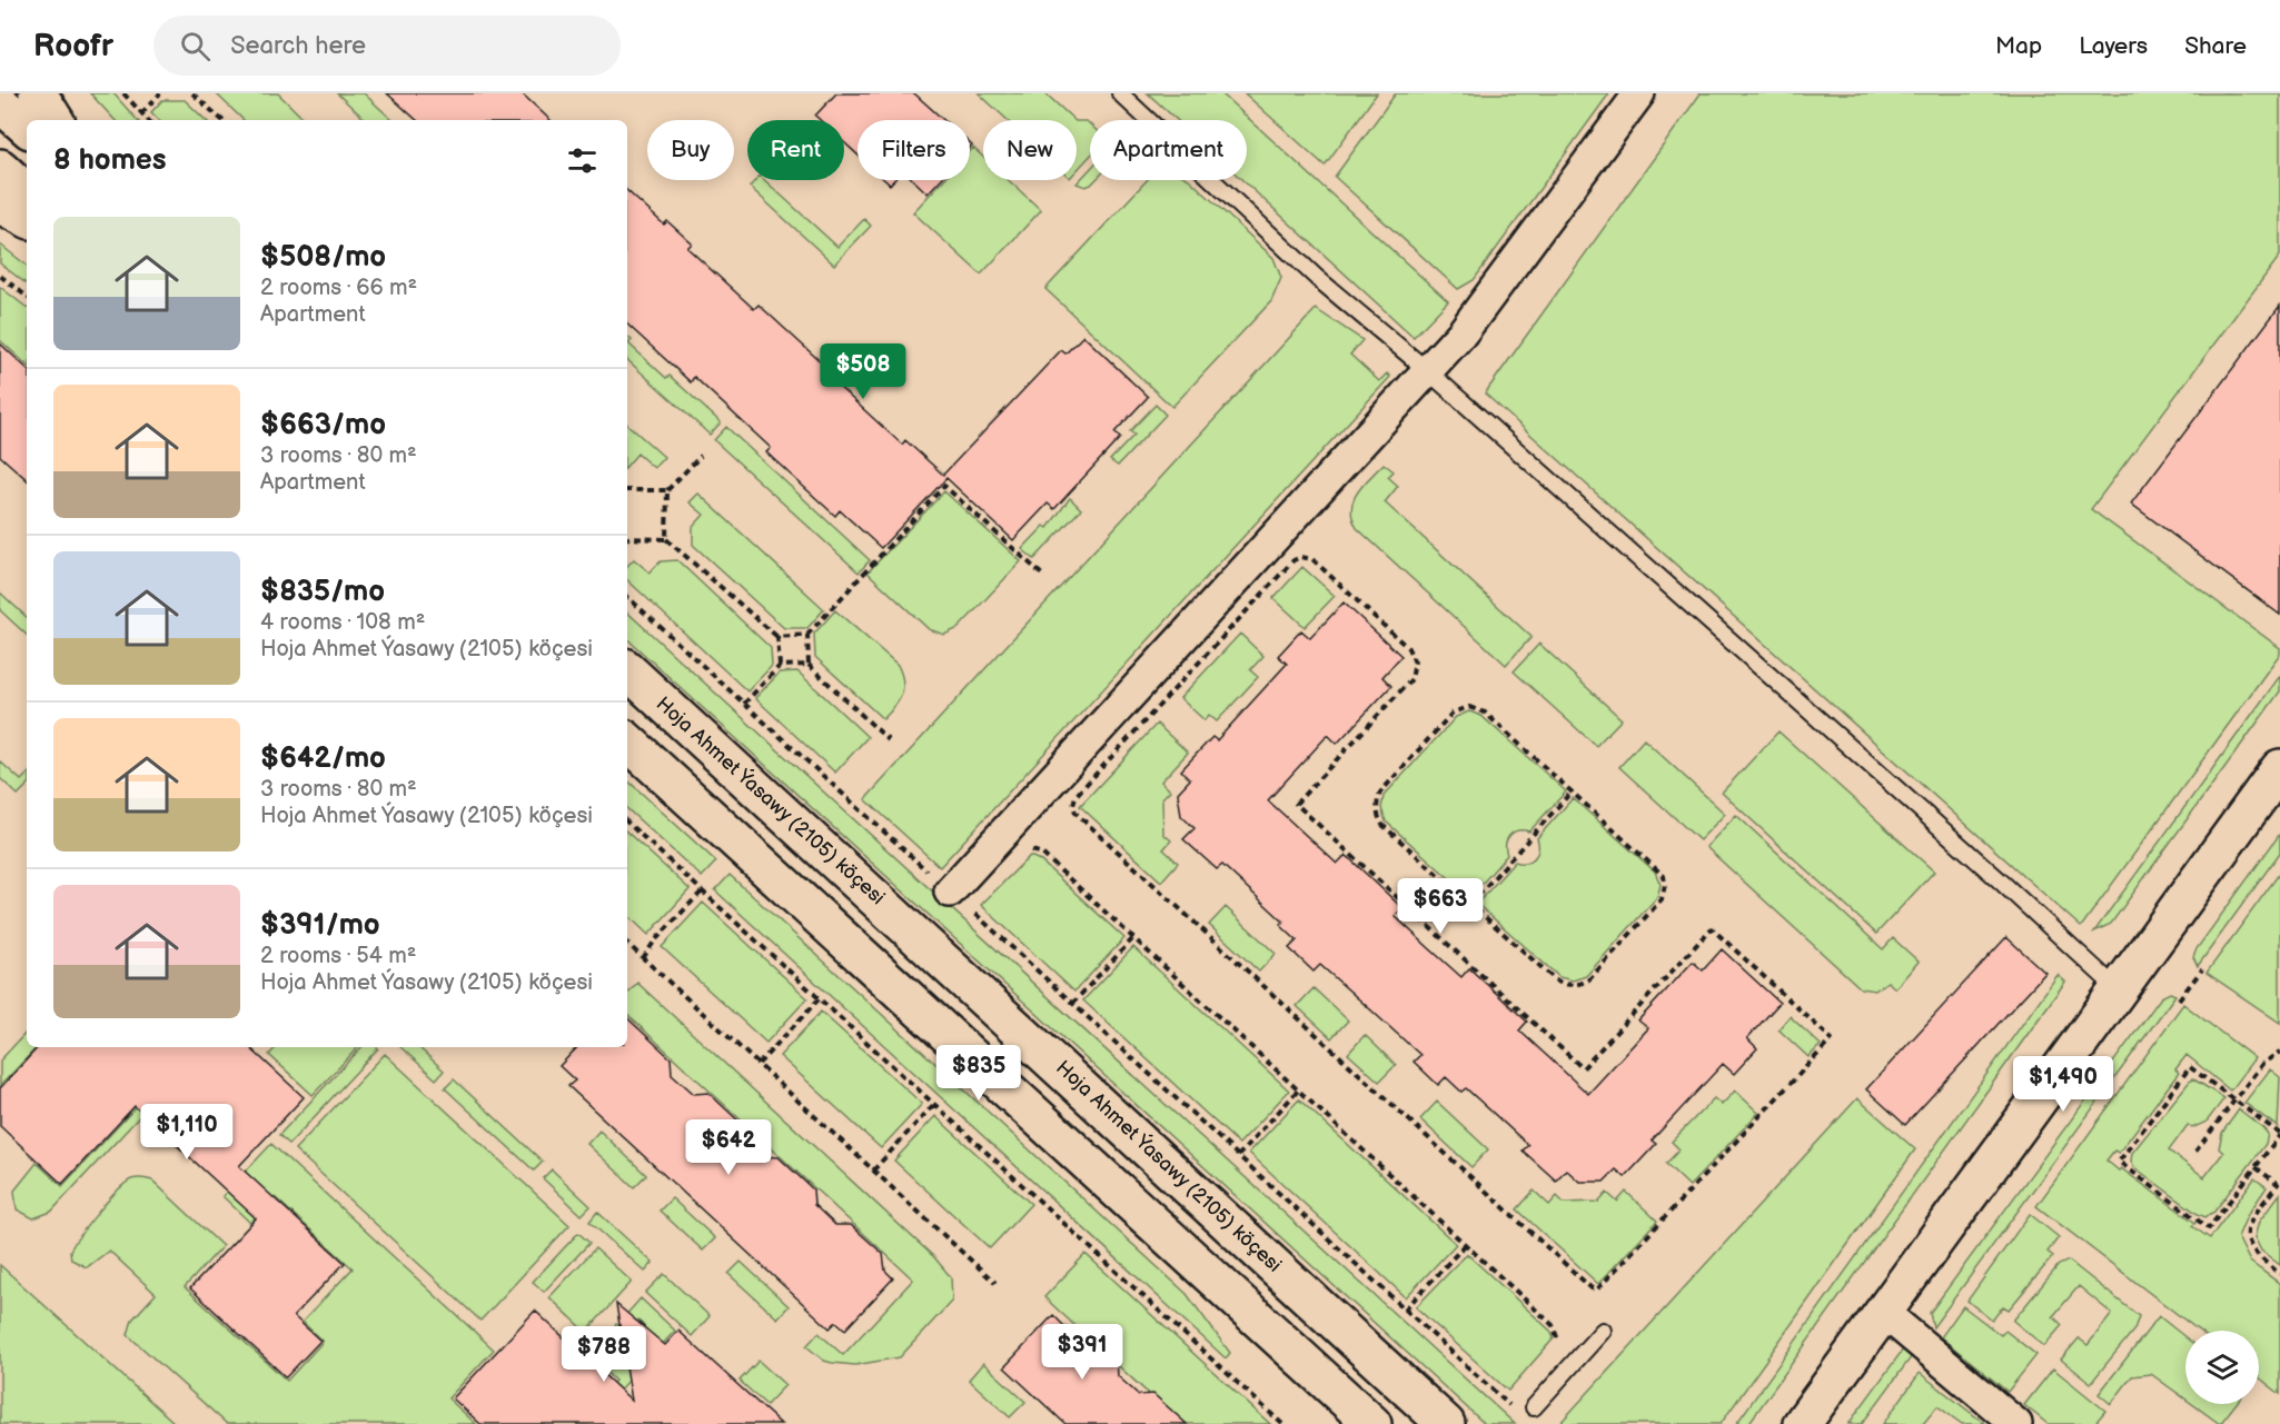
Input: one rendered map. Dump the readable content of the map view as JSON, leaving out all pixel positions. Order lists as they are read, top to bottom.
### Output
{
  "streets": {
    "main road": ["Hoja Ahmet Ýasawy (2105) köçesi"]
  },
  "page": {
    "header": "Roofr",
    "search": "Search here",
    "nav": ["Map", "Layers", "Share"],
    "chip": [
      "Buy",
      "Rent",
      "Filters",
      "New",
      "Apartment"
    ],
    "heading": "8 homes",
    "list": [
      {
        "name": "$508/mo",
        "note": "2 rooms · 66 m² · Apartment"
      },
      {
        "name": "$663/mo",
        "note": "3 rooms · 80 m² · Apartment"
      },
      {
        "name": "$835/mo",
        "note": "4 rooms · 108 m² · Hoja Ahmet Ýasawy (2105) köçesi"
      },
      {
        "name": "$642/mo",
        "note": "3 rooms · 80 m² · Hoja Ahmet Ýasawy (2105) köçesi"
      },
      {
        "name": "$391/mo",
        "note": "2 rooms · 54 m² · Hoja Ahmet Ýasawy (2105) köçesi"
      }
    ],
    "price": [
      "$508",
      "$663",
      "$835",
      "$1,490",
      "$1,110",
      "$642",
      "$391",
      "$788"
    ]
  }
}
